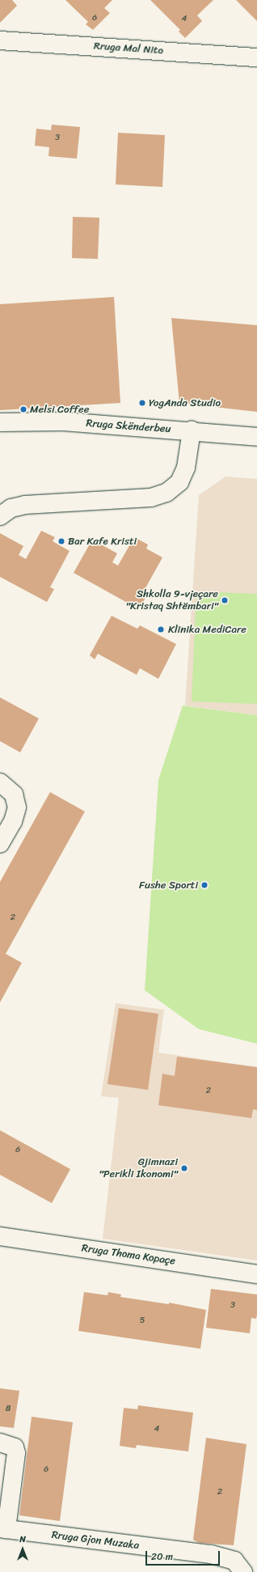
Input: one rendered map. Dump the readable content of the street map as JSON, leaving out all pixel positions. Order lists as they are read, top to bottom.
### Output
{
  "streets": {
    "street": [
      "Rruga Mal Nito",
      "Rruga Skënderbeu",
      "Rruga Thoma Kopaçe",
      "Rruga Gjon Muzaka"
    ]
  },
  "places": [
    "YogAnda Studio",
    "Melsi Coffee",
    "Bar Kafe Kristi",
    "Shkolla 9-vjeçare \"Kristaq Shtëmbari\"",
    "Klinika MediCare",
    "Fushe Sporti",
    "Gjimnazi \"Perikli Ikonomi\""
  ],
  "house_numbers": [
    "6",
    "4",
    "3",
    "2",
    "2",
    "6",
    "3",
    "5",
    "8",
    "4",
    "6",
    "2"
  ],
  "scale_bar": "20 m",
  "north": "top"
}
